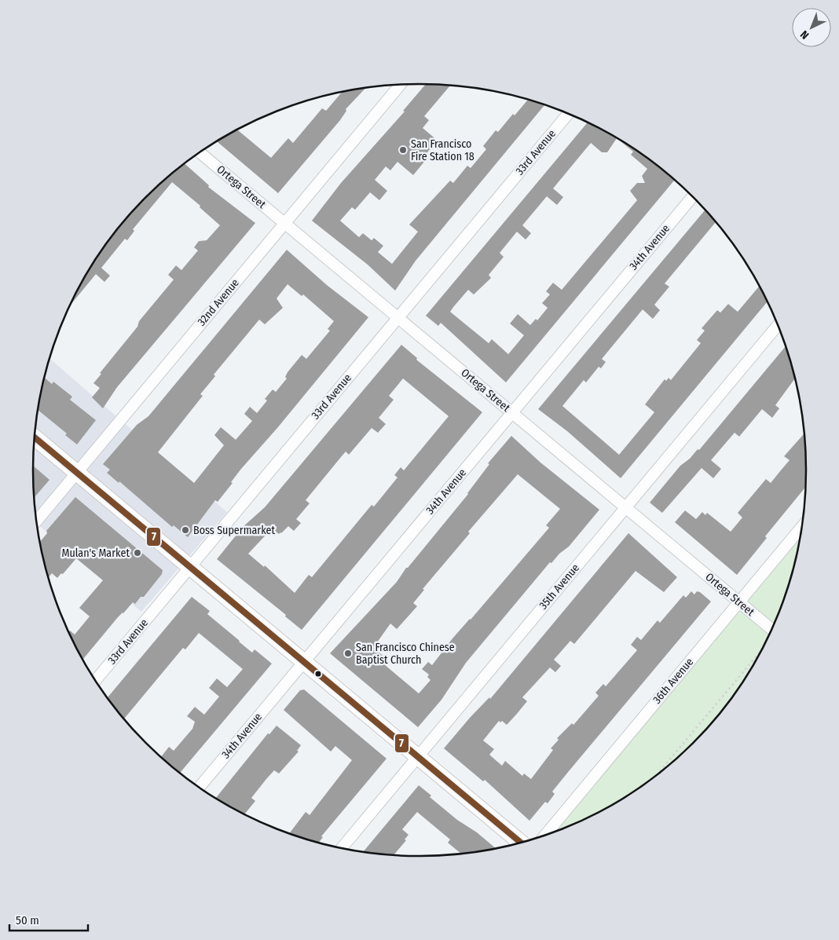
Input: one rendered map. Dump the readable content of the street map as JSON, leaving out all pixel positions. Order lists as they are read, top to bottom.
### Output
{
  "streets": {
    "street": [
      "33rd Avenue",
      "Ortega Street",
      "34th Avenue",
      "32nd Avenue",
      "35th Avenue",
      "36th Avenue"
    ]
  },
  "crossings": [
    ["33rd Avenue", "Ortega Street"],
    ["Ortega Street", "34th Avenue"],
    ["Ortega Street", "32nd Avenue"],
    ["Ortega Street", "35th Avenue"],
    ["Ortega Street", "36th Avenue"]
  ],
  "places": [
    "San Francisco Fire Station 18",
    "Boss Supermarket",
    "Mulan's Market",
    "San Francisco Chinese Baptist Church"
  ],
  "lines": ["transit line 7"],
  "scale_bar": "50 m",
  "north": "bottom left"
}
